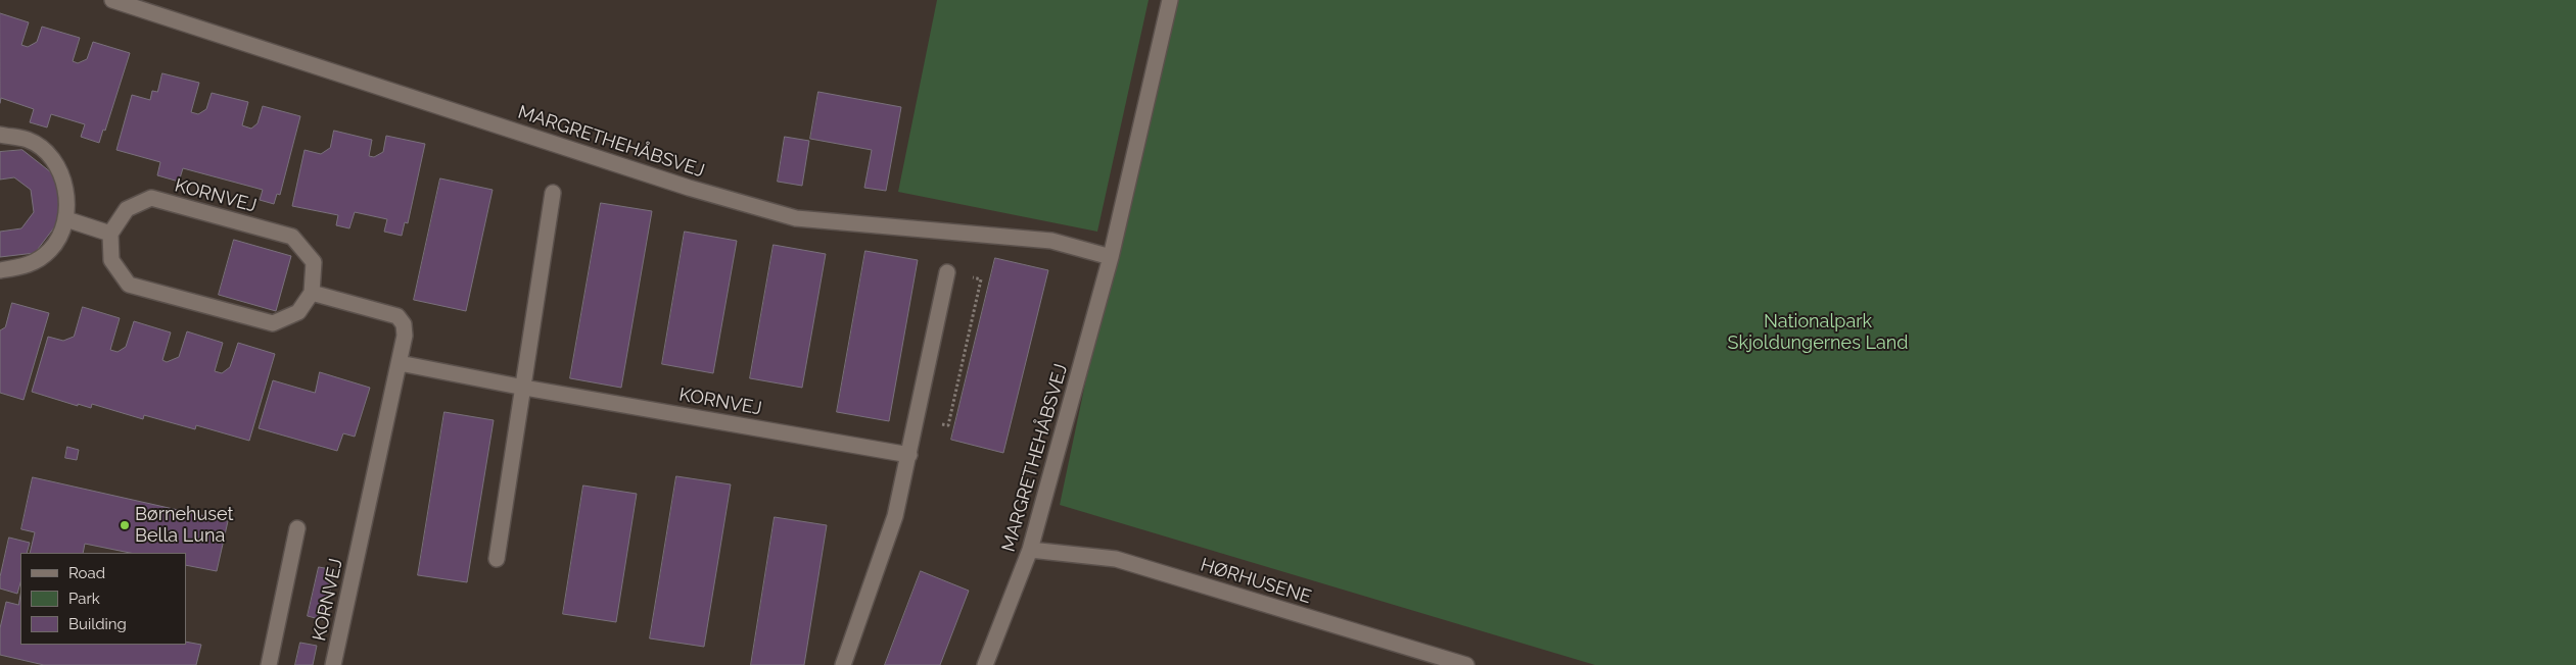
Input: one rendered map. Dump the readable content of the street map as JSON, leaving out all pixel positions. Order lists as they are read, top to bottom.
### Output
{
  "streets": {
    "street": ["MARGRETHEHÅBSVEJ", "KORNVEJ", "HØRHUSENE"]
  },
  "crossings": [
    ["MARGRETHEHÅBSVEJ", "HØRHUSENE"]
  ],
  "parks": ["Nationalpark Skjoldungernes Land"],
  "places": ["Børnehuset Bella Luna"],
  "legend": ["Road", "Park", "Building"]
}
